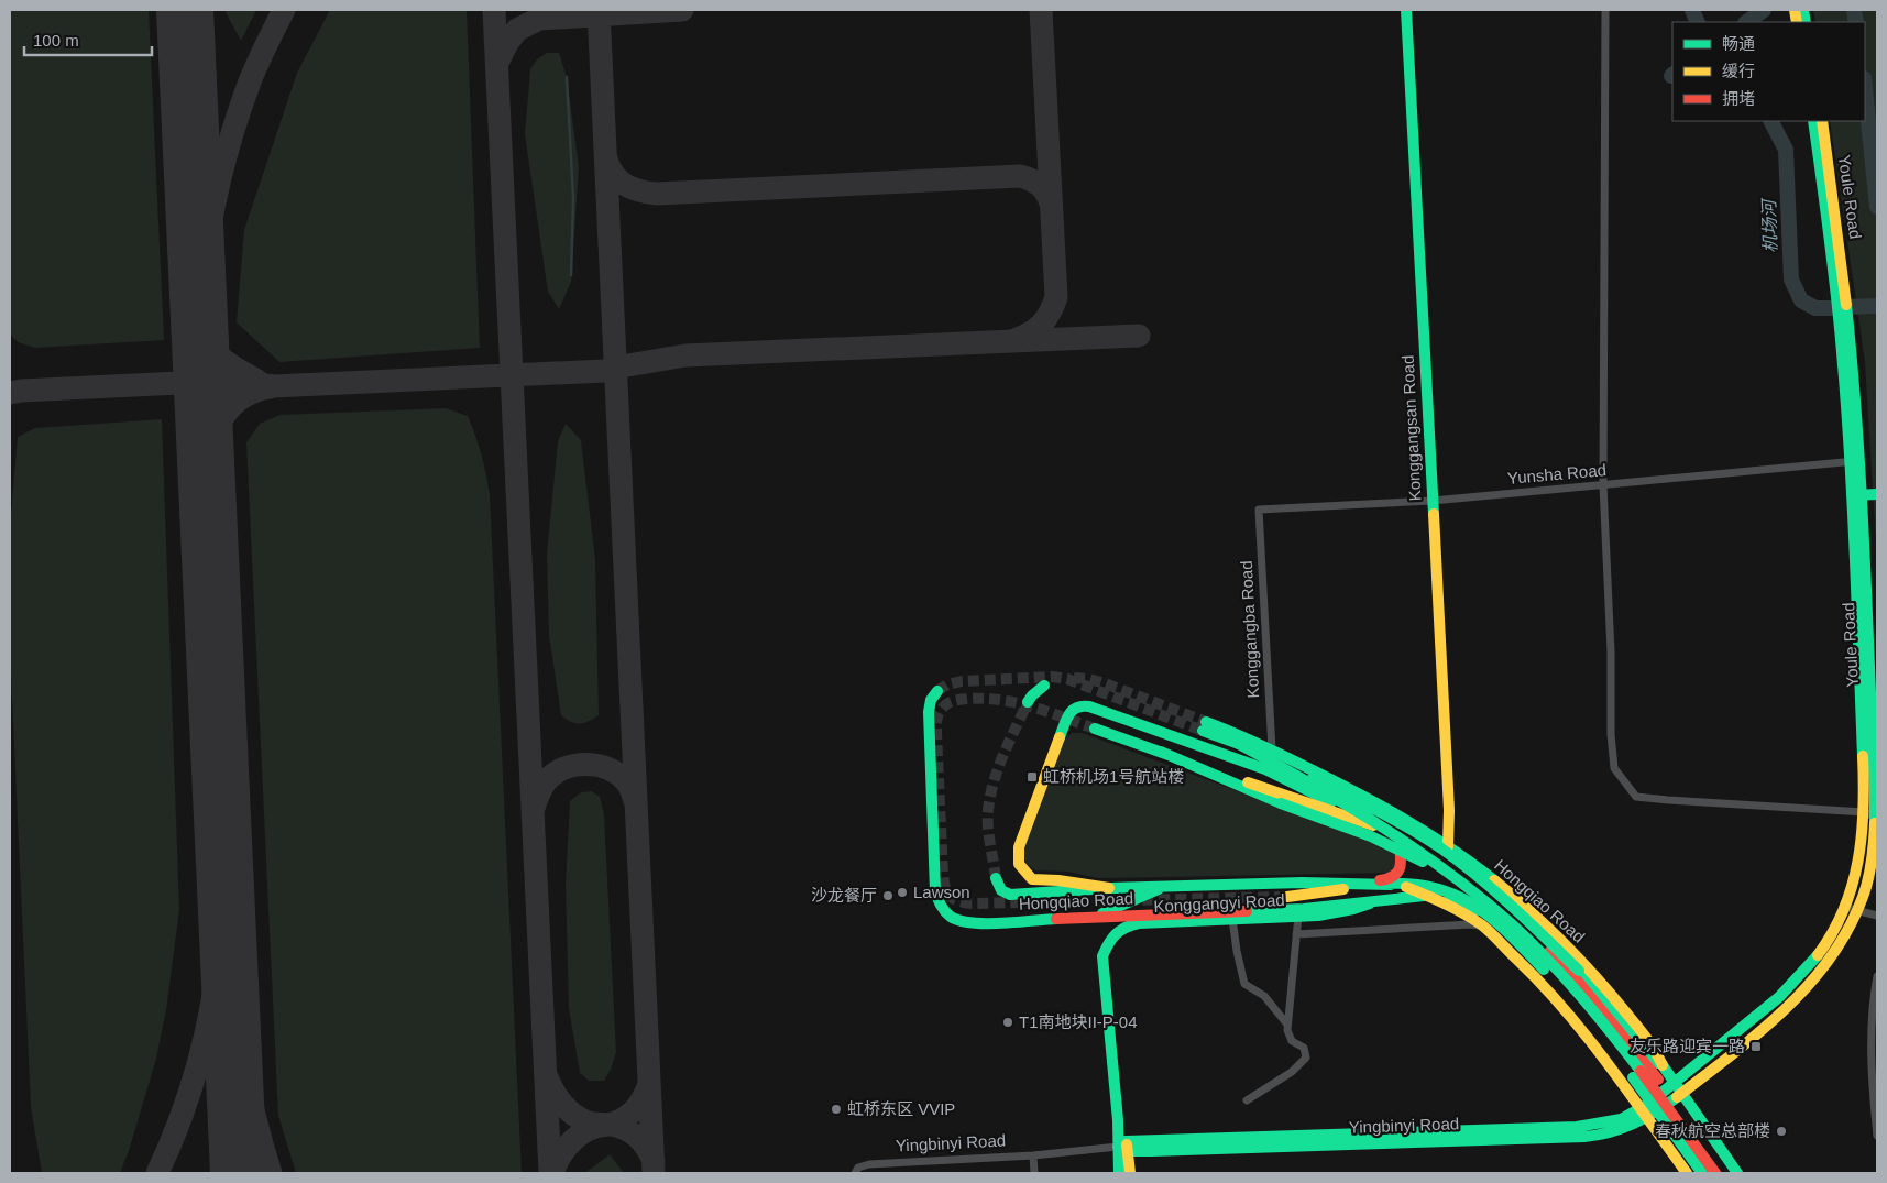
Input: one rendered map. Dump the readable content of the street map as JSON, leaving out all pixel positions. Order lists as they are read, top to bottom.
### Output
{
  "streets": {
    "main road": [
      "Youle Road",
      "Konggangsan Road",
      "Hongqiao Road",
      "Konggangyi Road",
      "Yingbinyi Road"
    ],
    "street": ["Yunsha Road", "Konggangba Road"]
  },
  "crossings": [
    ["Youle Road", "Yunsha Road"],
    ["Youle Road", "Hongqiao Road"],
    ["Youle Road", "Yingbinyi Road"],
    ["Konggangsan Road", "Yunsha Road"],
    ["Konggangsan Road", "Hongqiao Road"],
    ["Yunsha Road", "Konggangba Road"],
    ["Konggangba Road", "Hongqiao Road"],
    ["Hongqiao Road", "Konggangyi Road"],
    ["Hongqiao Road", "Yingbinyi Road"],
    ["Konggangyi Road", "Yingbinyi Road"]
  ],
  "water": ["机场河"],
  "places": {
    "transit": ["虹桥机场1号航站楼", "友乐路迎宾一路"],
    "other": [
      "Lawson",
      "沙龙餐厅",
      "T1南地块II-P-04",
      "虹桥东区 VVIP",
      "春秋航空总部楼"
    ]
  },
  "legend": ["畅通", "缓行", "拥堵"],
  "scale_bar": "100 m"
}
